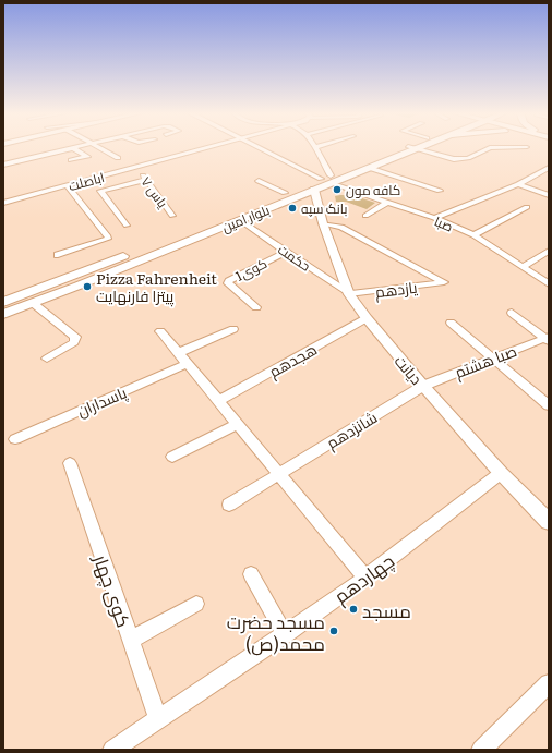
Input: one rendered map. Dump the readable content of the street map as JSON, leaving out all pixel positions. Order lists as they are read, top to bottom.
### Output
{
  "streets": {
    "main road": ["بلوار امین"],
    "street": [
      "اباصلت",
      "یاس ۷",
      "صبا",
      "حکمت",
      "کوی1",
      "یازدهم",
      "هجدهم",
      "صبا هشتم",
      "دیانت",
      "پاسداران",
      "شانزدهم",
      "چهاردهم",
      "کوی چهار"
    ]
  },
  "crossings": [
    ["اباصلت", "یاس ۷"],
    ["بلوار امین", "صبا"],
    ["بلوار امین", "حکمت"],
    ["بلوار امین", "دیانت"],
    ["حکمت", "کوی1"],
    ["حکمت", "یازدهم"],
    ["حکمت", "دیانت"],
    ["یازدهم", "دیانت"],
    ["هجدهم", "دیانت"],
    ["صبا هشتم", "دیانت"],
    ["صبا هشتم", "شانزدهم"],
    ["دیانت", "شانزدهم"],
    ["دیانت", "چهاردهم"],
    ["چهاردهم", "کوی چهار"]
  ],
  "places": [
    "کافه مون",
    "بانک سپه",
    "Pizza Fahrenheit پیتزا فارنهایت",
    "مسجد",
    "مسجد حضرت محمد(ص)"
  ]
}
